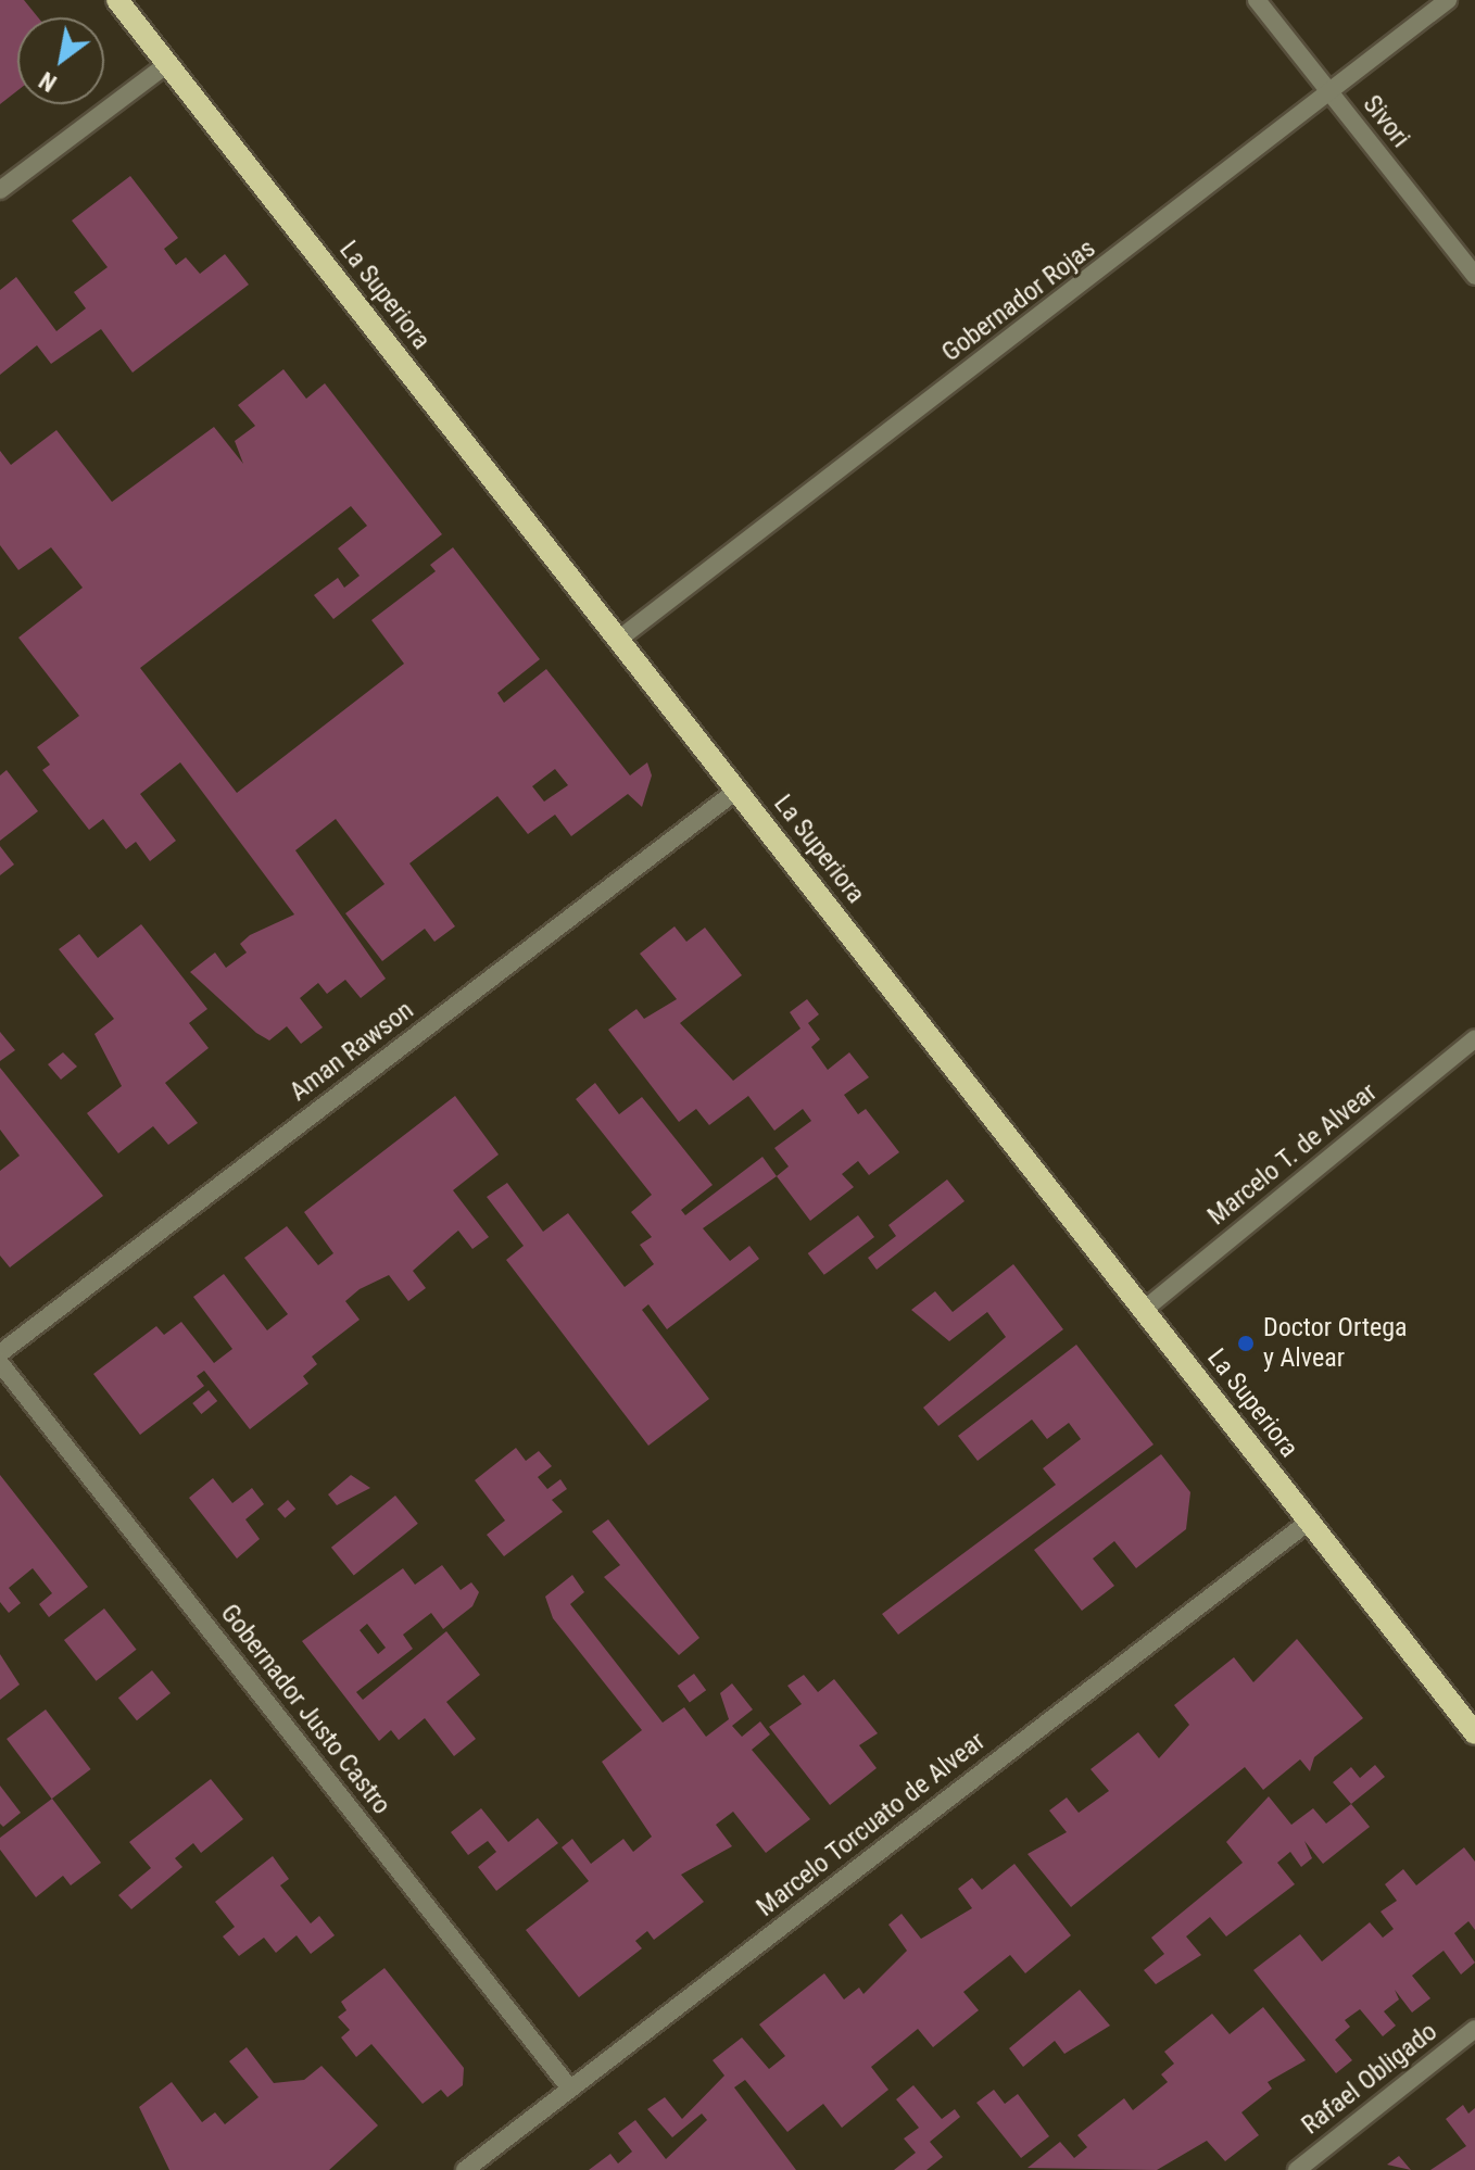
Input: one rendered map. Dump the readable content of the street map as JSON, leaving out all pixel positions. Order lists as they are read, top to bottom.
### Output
{
  "streets": {
    "main road": ["La Superiora"],
    "street": [
      "Sivori",
      "Gobernador Rojas",
      "Aman Rawson",
      "Marcelo T. de Alvear",
      "Gobernador Justo Castro",
      "Marcelo Torcuato de Alvear",
      "Rafael Obligado"
    ]
  },
  "crossings": [
    ["Sivori", "Gobernador Rojas"],
    ["La Superiora", "Gobernador Rojas"],
    ["La Superiora", "Aman Rawson"],
    ["La Superiora", "Marcelo T. de Alvear"],
    ["La Superiora", "Marcelo Torcuato de Alvear"],
    ["Gobernador Justo Castro", "Marcelo Torcuato de Alvear"]
  ],
  "places": ["Doctor Ortega y Alvear"],
  "north": "bottom left"
}
